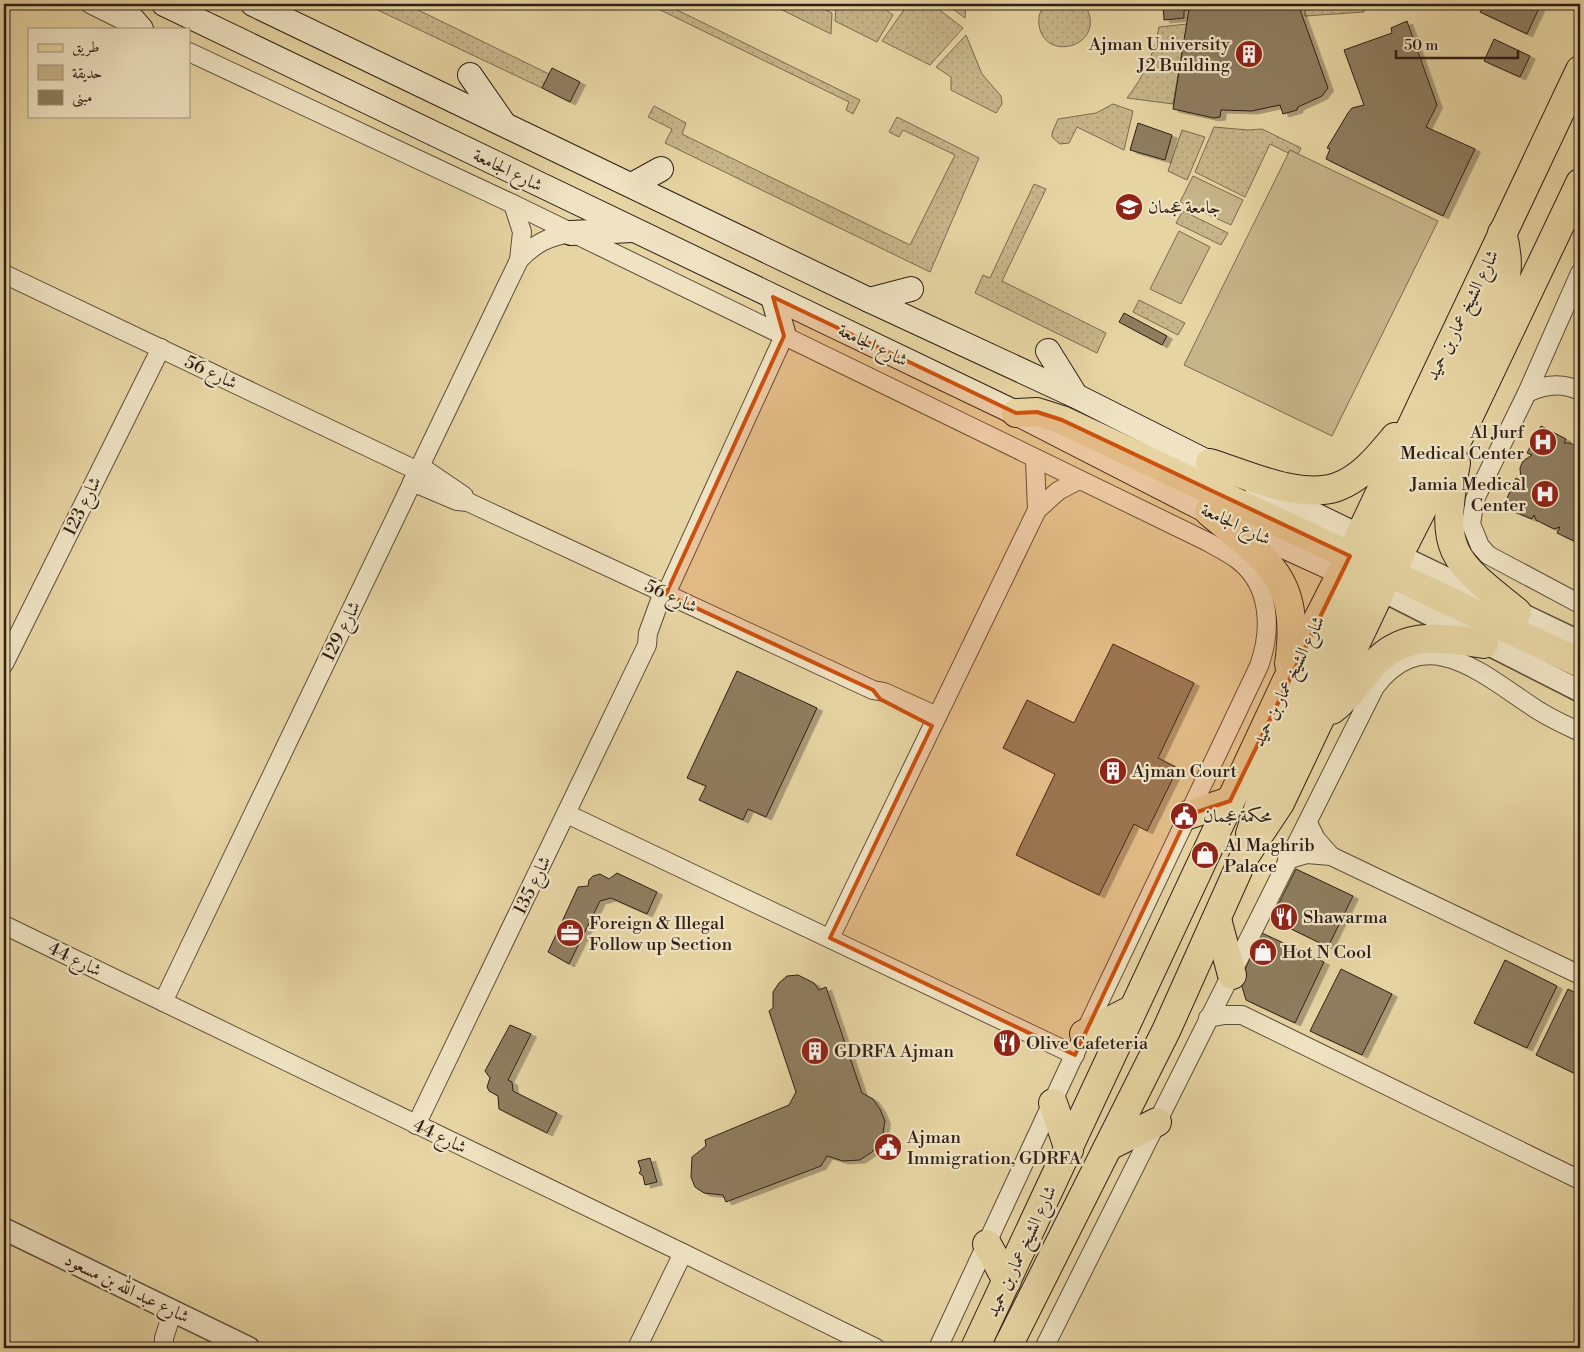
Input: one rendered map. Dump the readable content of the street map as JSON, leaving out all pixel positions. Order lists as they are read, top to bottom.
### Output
{
  "streets": {
    "main road": ["شارع الجامعة", "شارع الشيخ عمار بن حميد"],
    "street": [
      "شارع 56",
      "شارع 123",
      "شارع 129",
      "شارع 135",
      "شارع 44",
      "شارع عبد الله بن مسعود"
    ]
  },
  "crossings": [
    ["شارع الجامعة", "شارع الشيخ عمار بن حميد"],
    ["شارع 56", "شارع 123"],
    ["شارع 56", "شارع 129"],
    ["شارع 56", "شارع 135"],
    ["شارع 129", "شارع 44"],
    ["شارع 135", "شارع 44"]
  ],
  "places": {
    "building": ["Ajman University J2 Building", "Ajman Court", "GDRFA Ajman"],
    "school or university": ["جامعة عجمان"],
    "hospital": ["Al Jurf Medical Center", "Jamia Medical Center"],
    "public building": ["محكمة عجمان", "Ajman Immigration, GDRFA"],
    "shop": ["Al Maghrib Palace", "Hot N Cool"],
    "restaurant": ["Shawarma", "Olive Cafeteria"],
    "office": ["Foreign & Illegal Follow up Section"]
  },
  "legend": ["طريق", "حديقة", "مبنى"],
  "scale_bar": "50 m"
}
